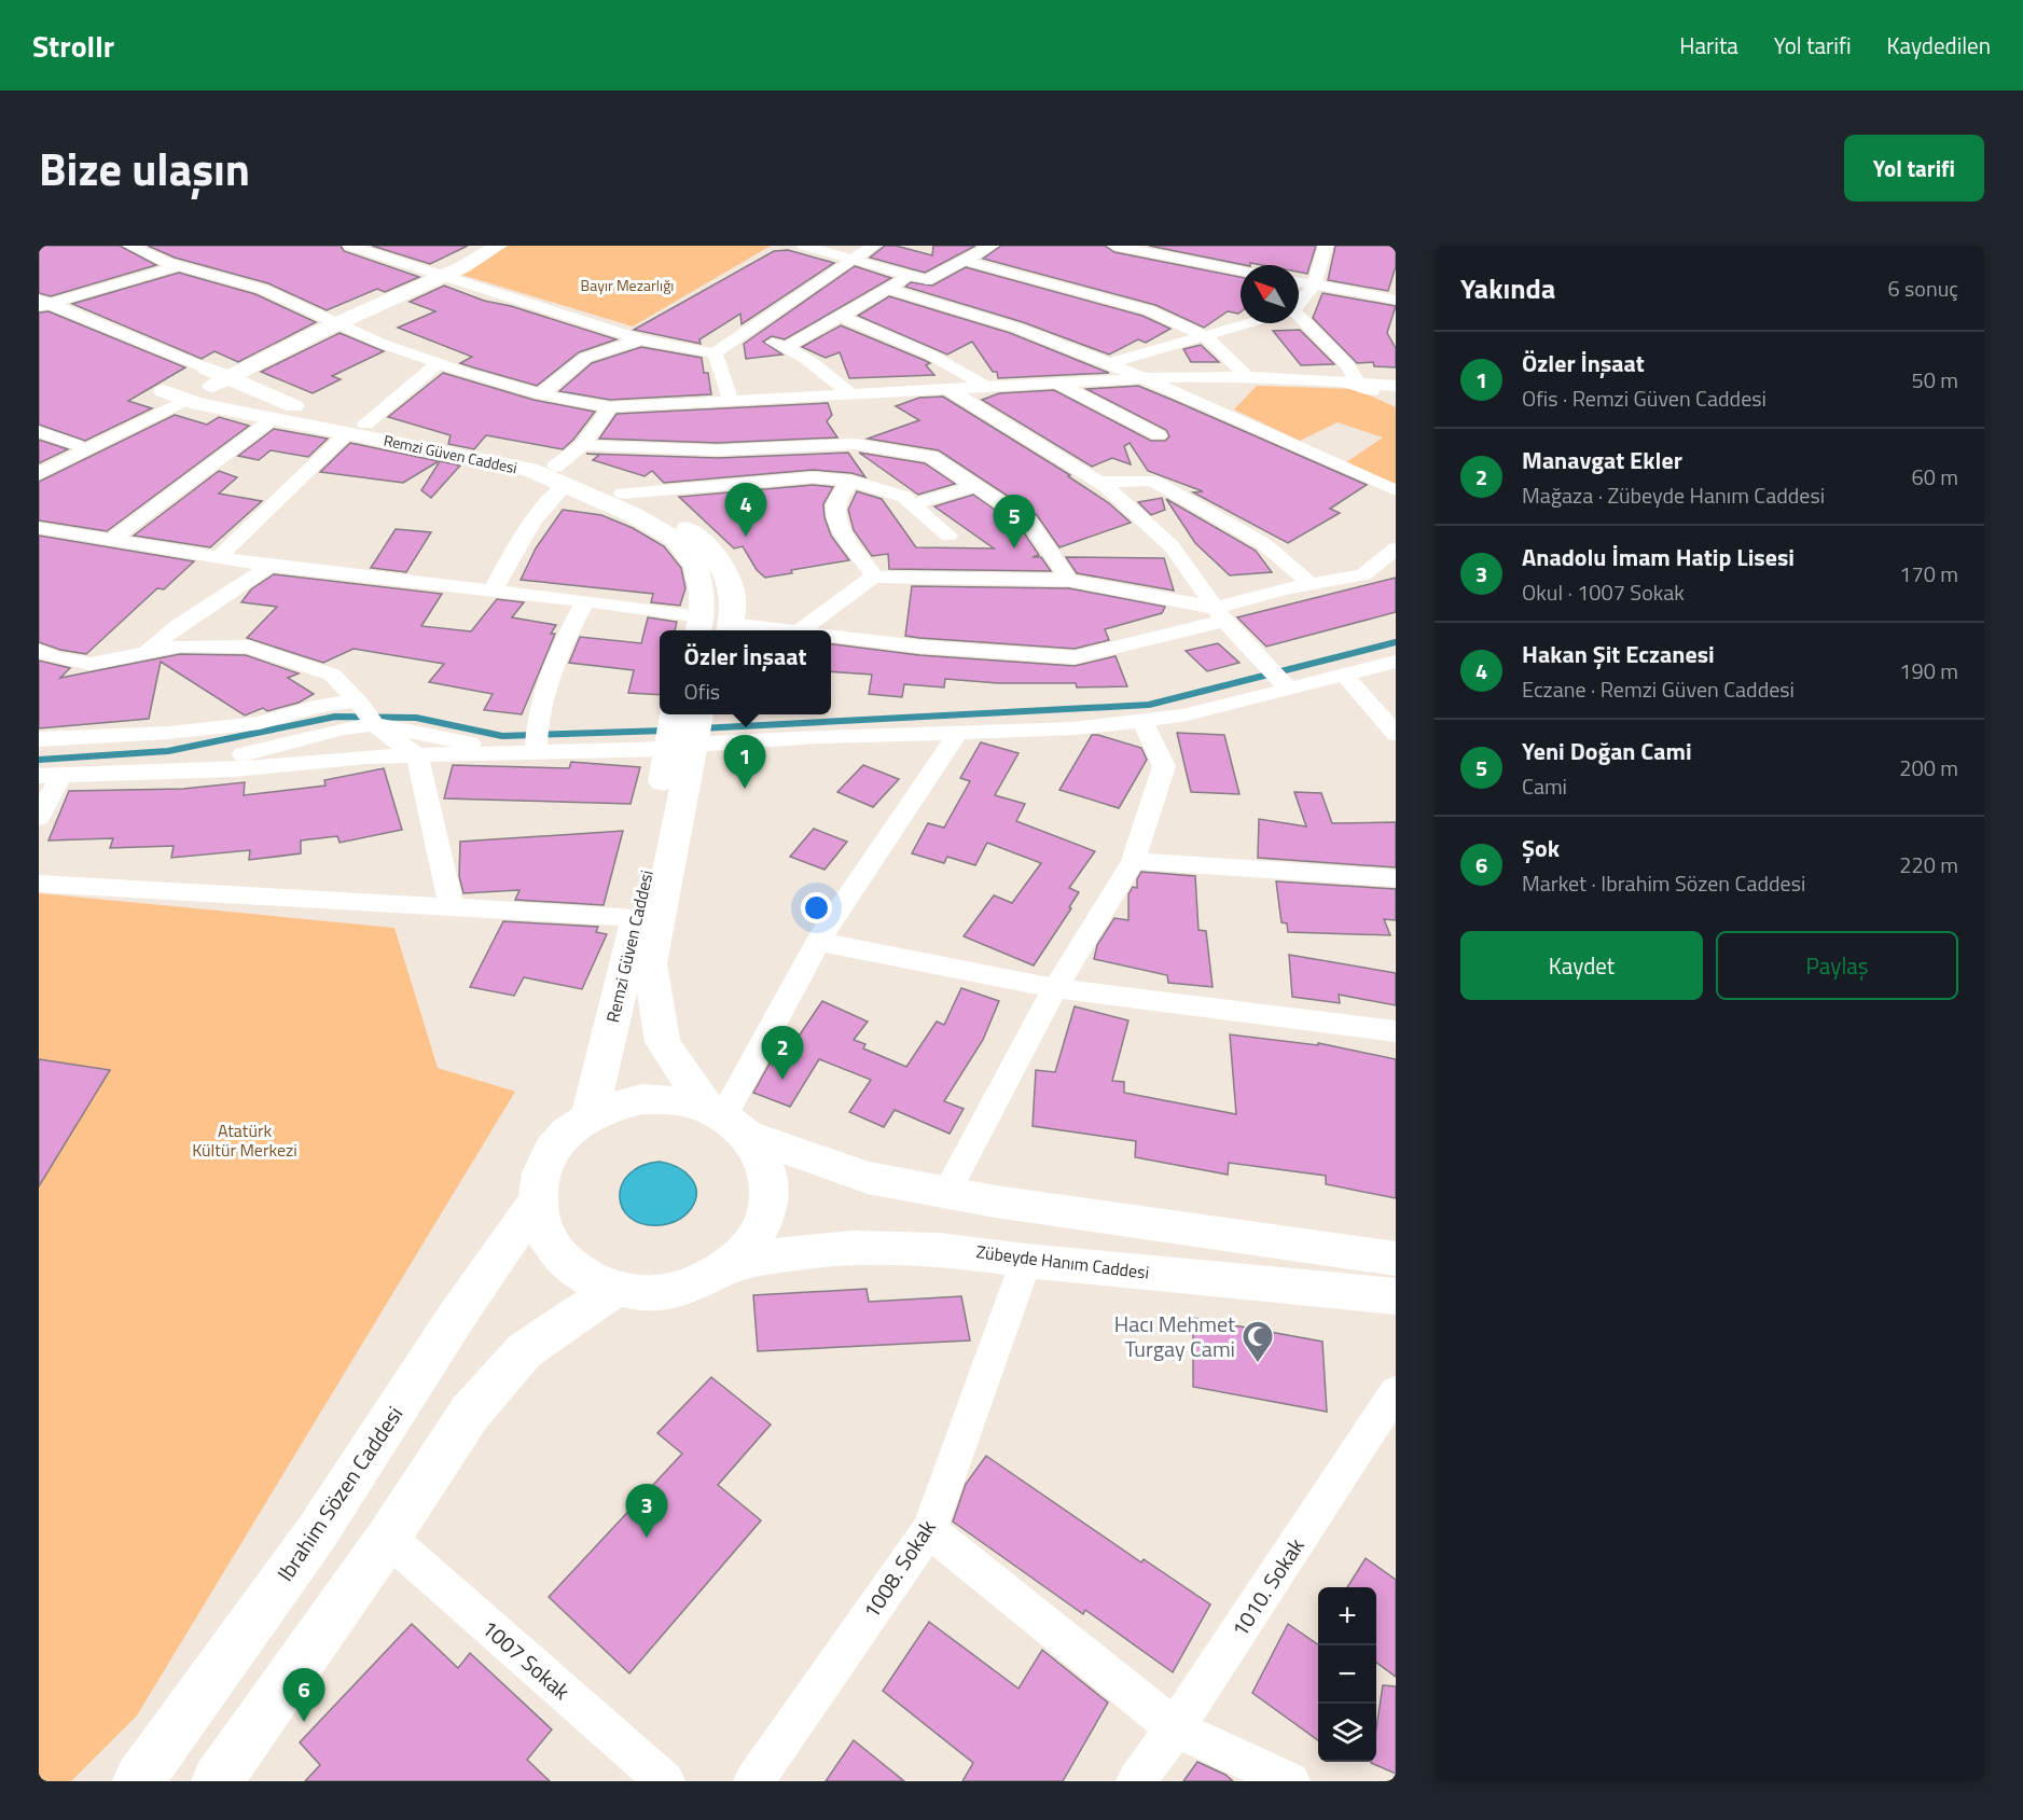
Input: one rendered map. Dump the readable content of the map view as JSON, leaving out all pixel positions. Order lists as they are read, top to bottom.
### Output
{
  "streets": {
    "main road": ["Remzi Güven Caddesi", "Zübeyde Hanım Caddesi", "Ibrahim Sözen Caddesi"],
    "street": ["1008. Sokak", "1010. Sokak", "1007 Sokak"]
  },
  "crossings": [
    ["Remzi Güven Caddesi", "Zübeyde Hanım Caddesi"],
    ["Remzi Güven Caddesi", "Ibrahim Sözen Caddesi"],
    ["Zübeyde Hanım Caddesi", "Ibrahim Sözen Caddesi"],
    ["Zübeyde Hanım Caddesi", "1008. Sokak"]
  ],
  "parks": ["Bayır Mezarlığı", "Atatürk Kültür Merkezi"],
  "places": {
    "mosque": ["Hacı Mehmet Turgay Cami"]
  },
  "north": "top left",
  "page": {
    "header": "Strollr",
    "nav": ["Harita", "Yol tarifi", "Kaydedilen"],
    "title": "Bize ulaşın",
    "buttons": [
      "Yol tarifi",
      ["Kaydet", "Paylaş"]
    ],
    "heading": ["Yakında", "6 sonuç"],
    "list": [
      {
        "mark": "1",
        "name": "Özler İnşaat",
        "note": "Ofis · Remzi Güven Caddesi",
        "value": "50 m"
      },
      {
        "mark": "2",
        "name": "Manavgat Ekler",
        "note": "Mağaza · Zübeyde Hanım Caddesi",
        "value": "60 m"
      },
      {
        "mark": "3",
        "name": "Anadolu İmam Hatip Lisesi",
        "note": "Okul · 1007 Sokak",
        "value": "170 m"
      },
      {
        "mark": "4",
        "name": "Hakan Şit Eczanesi",
        "note": "Eczane · Remzi Güven Caddesi",
        "value": "190 m"
      },
      {
        "mark": "5",
        "name": "Yeni Doğan Cami",
        "note": "Cami",
        "value": "200 m"
      },
      {
        "mark": "6",
        "name": "Şok",
        "note": "Market · Ibrahim Sözen Caddesi",
        "value": "220 m"
      }
    ],
    "pins": [
      "4",
      "5",
      "1",
      "2",
      "3",
      "6"
    ],
    "popup": ["Özler İnşaat", "Ofis"],
    "map_buttons": ["+", "−"]
  }
}
